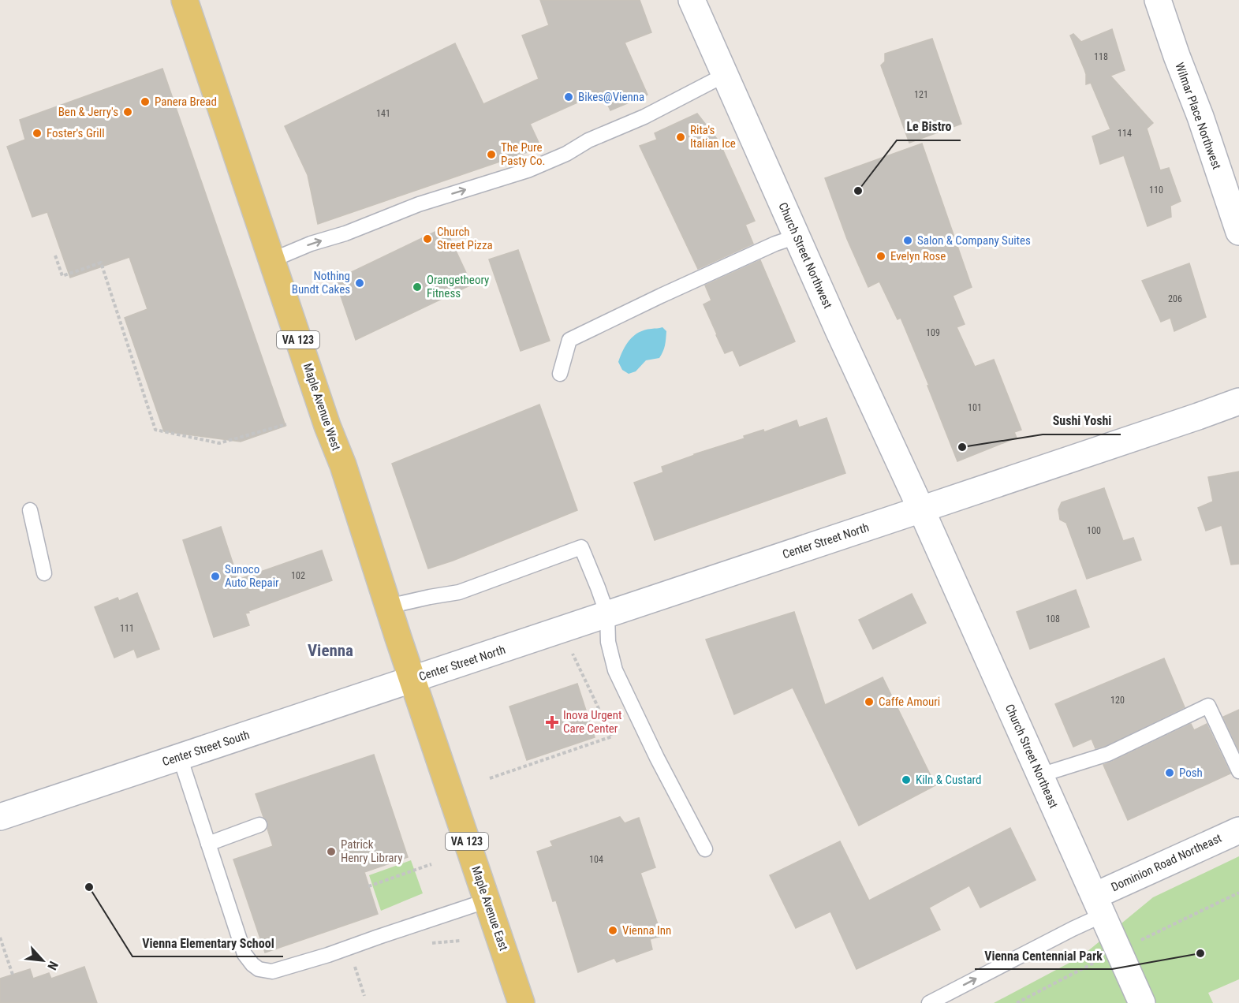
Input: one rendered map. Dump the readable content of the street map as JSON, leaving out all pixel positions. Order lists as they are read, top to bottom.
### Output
{
  "streets": {
    "main road": ["VA 123", "Maple Avenue West", "Maple Avenue East"],
    "street": [
      "Wilmar Place Northwest",
      "Church Street Northwest",
      "Center Street North",
      "Center Street South",
      "Church Street Northeast",
      "Dominion Road Northeast"
    ]
  },
  "crossings": [
    ["Church Street Northwest", "Center Street North"],
    ["Church Street Northwest", "Church Street Northeast"],
    ["Maple Avenue West", "Center Street North"],
    ["Maple Avenue West", "Center Street South"],
    ["Maple Avenue West", "Maple Avenue East"],
    ["Center Street North", "Center Street South"],
    ["Center Street North", "Church Street Northeast"],
    ["Center Street North", "Maple Avenue East"],
    ["Center Street South", "Maple Avenue East"],
    ["Church Street Northeast", "Dominion Road Northeast"]
  ],
  "districts": ["Vienna"],
  "places": {
    "other": [
      "Bikes@Vienna",
      "Panera Bread",
      "Ben & Jerry's",
      "Foster's Grill",
      "Rita's Italian Ice",
      "The Pure Pasty Co.",
      "Le Bistro",
      "Church Street Pizza",
      "Salon & Company Suites",
      "Evelyn Rose",
      "Nothing Bundt Cakes",
      "Orangetheory Fitness",
      "Sushi Yoshi",
      "Sunoco Auto Repair",
      "Caffe Amouri",
      "Posh",
      "Kiln & Custard",
      "Patrick Henry Library",
      "Vienna Elementary School",
      "Vienna Inn",
      "Vienna Centennial Park"
    ],
    "health": ["Inova Urgent Care Center"]
  },
  "house_numbers": [
    "118",
    "121",
    "141",
    "114",
    "110",
    "206",
    "109",
    "101",
    "100",
    "102",
    "108",
    "111",
    "120",
    "104"
  ],
  "north": "bottom right"
}
